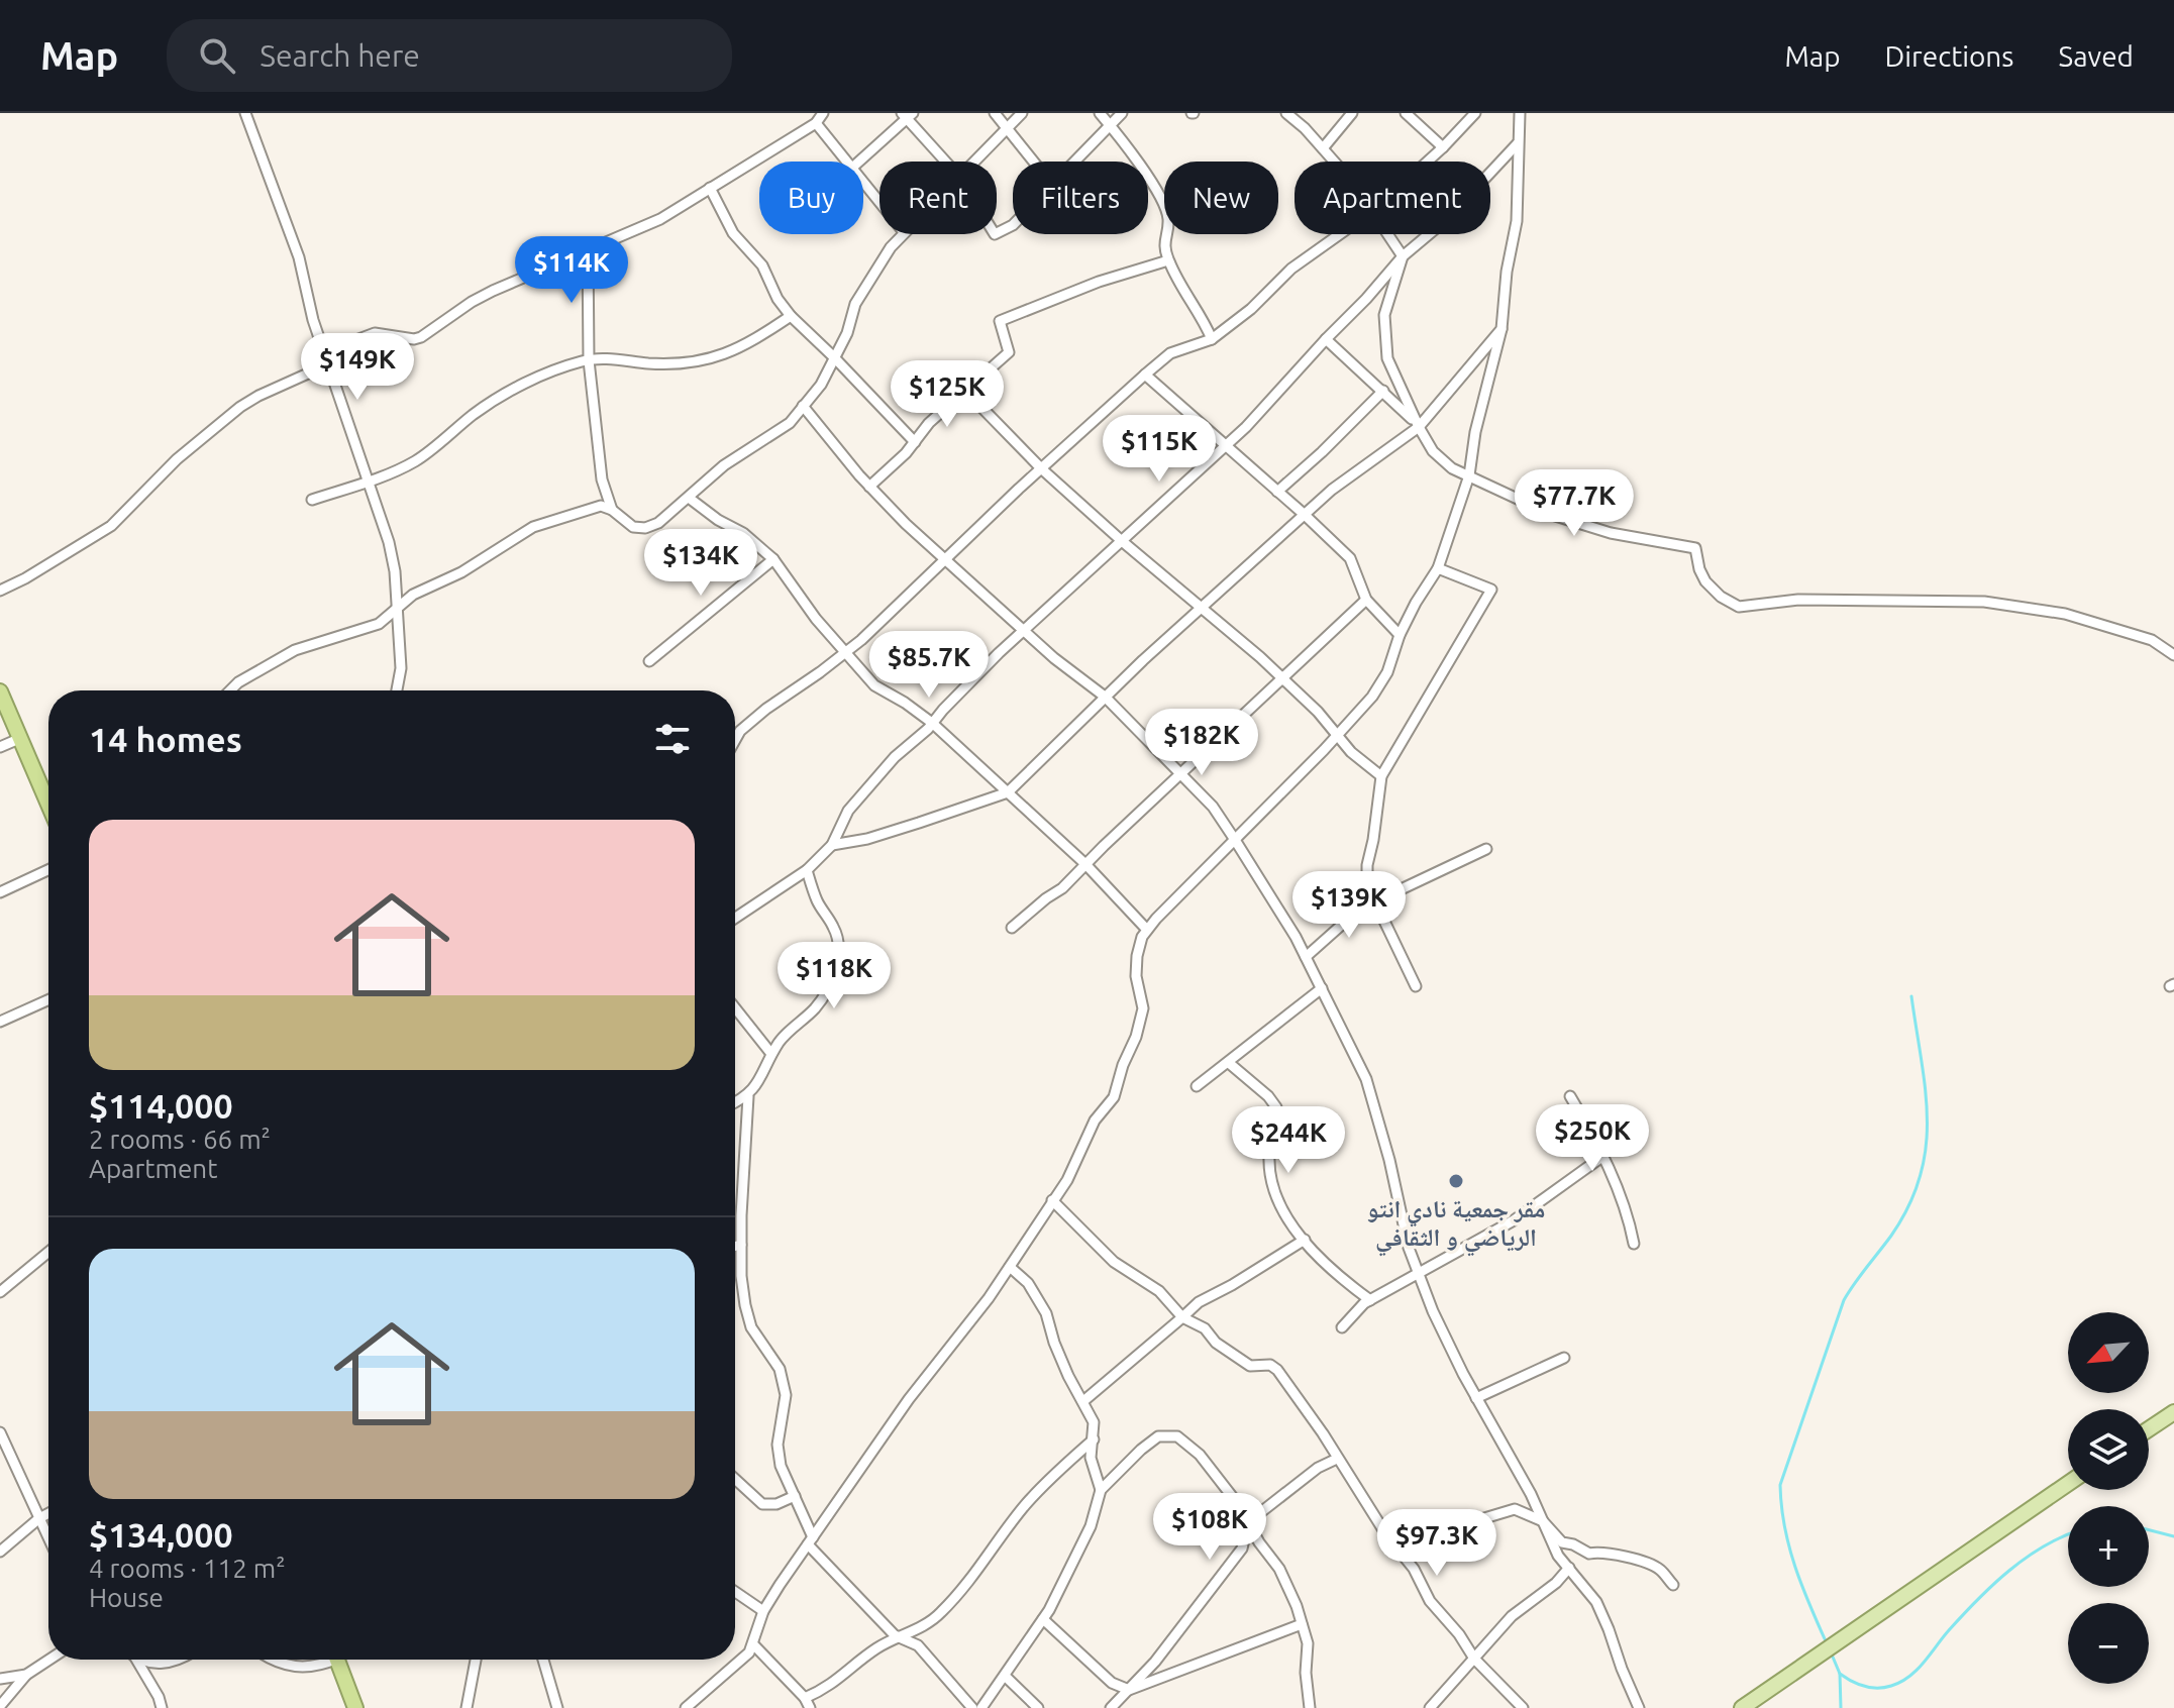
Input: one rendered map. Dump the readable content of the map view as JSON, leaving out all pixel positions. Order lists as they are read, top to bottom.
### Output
{
  "places": ["مقر جمعية نادي انتو الرياضي و الثقافي"],
  "north": "bottom left",
  "page": {
    "header": "Map",
    "search": "Search here",
    "nav": ["Map", "Directions", "Saved"],
    "chip": [
      "Buy",
      "Rent",
      "Filters",
      "New",
      "Apartment"
    ],
    "price": [
      "$114K",
      "$149K",
      "$125K",
      "$115K",
      "$77.7K",
      "$134K",
      "$85.7K",
      "$182K",
      "$139K",
      "$118K",
      "$250K",
      "$244K",
      "$108K",
      "$97.3K"
    ],
    "heading": "14 homes",
    "list": [
      {
        "name": "$114,000",
        "note": "2 rooms · 66 m² · Apartment"
      },
      {
        "name": "$134,000",
        "note": "4 rooms · 112 m² · House"
      }
    ],
    "map_buttons": ["+", "−"]
  }
}
